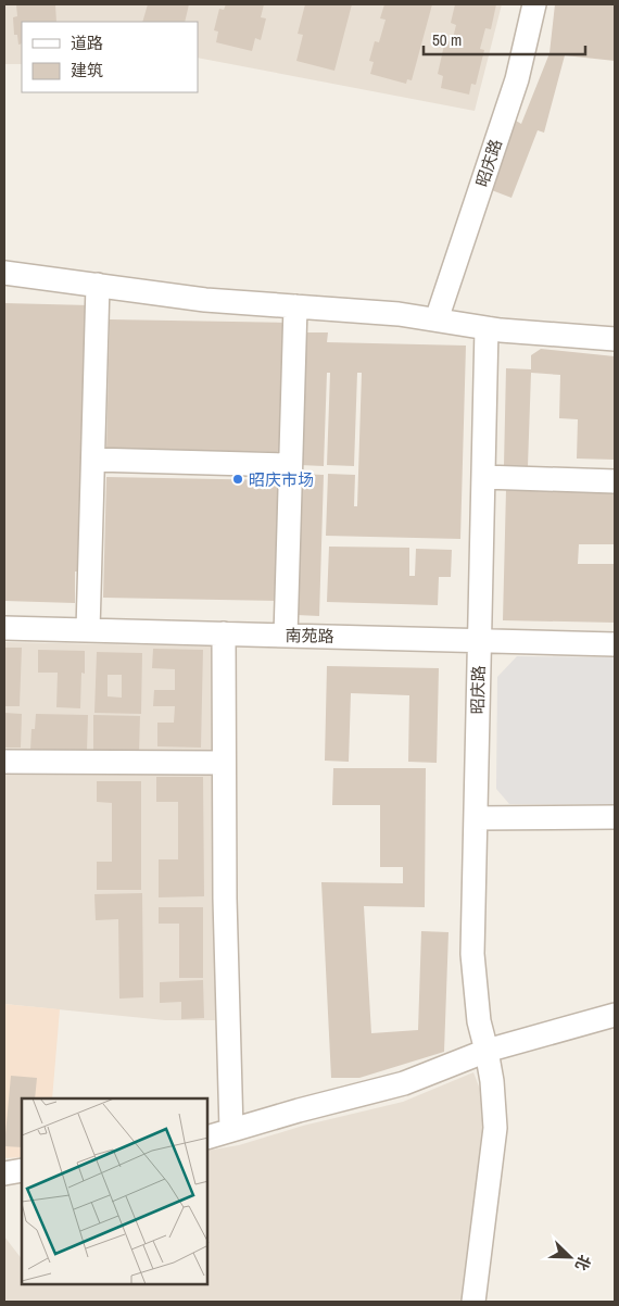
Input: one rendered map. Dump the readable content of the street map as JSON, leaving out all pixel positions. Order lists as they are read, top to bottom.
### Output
{
  "streets": {
    "street": ["昭庆路", "南苑路"]
  },
  "crossings": [
    ["昭庆路", "南苑路"]
  ],
  "places": ["昭庆市场"],
  "legend": ["道路", "建筑"],
  "scale_bar": "50 m",
  "north": "bottom right"
}
